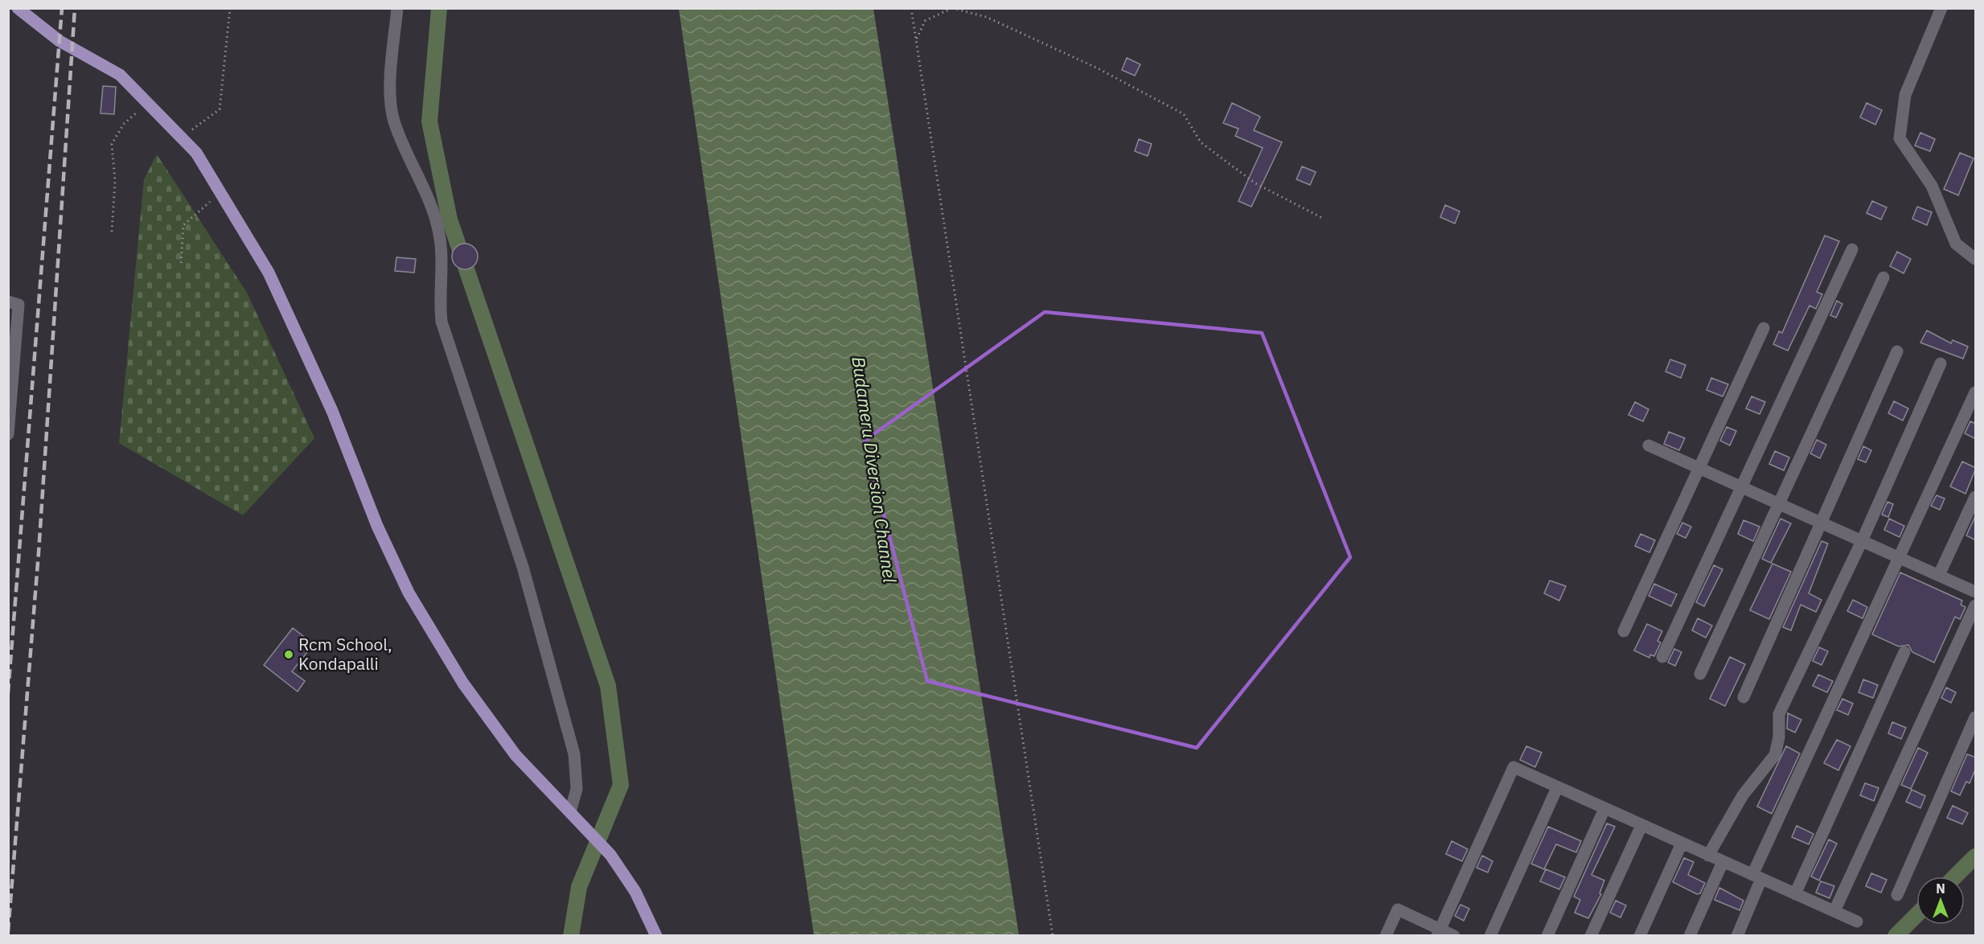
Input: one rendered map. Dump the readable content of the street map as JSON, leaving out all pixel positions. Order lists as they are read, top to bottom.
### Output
{
  "water": ["Budameru Diversion Channel"],
  "places": ["Rcm School, Kondapalli"],
  "north": "top"
}
